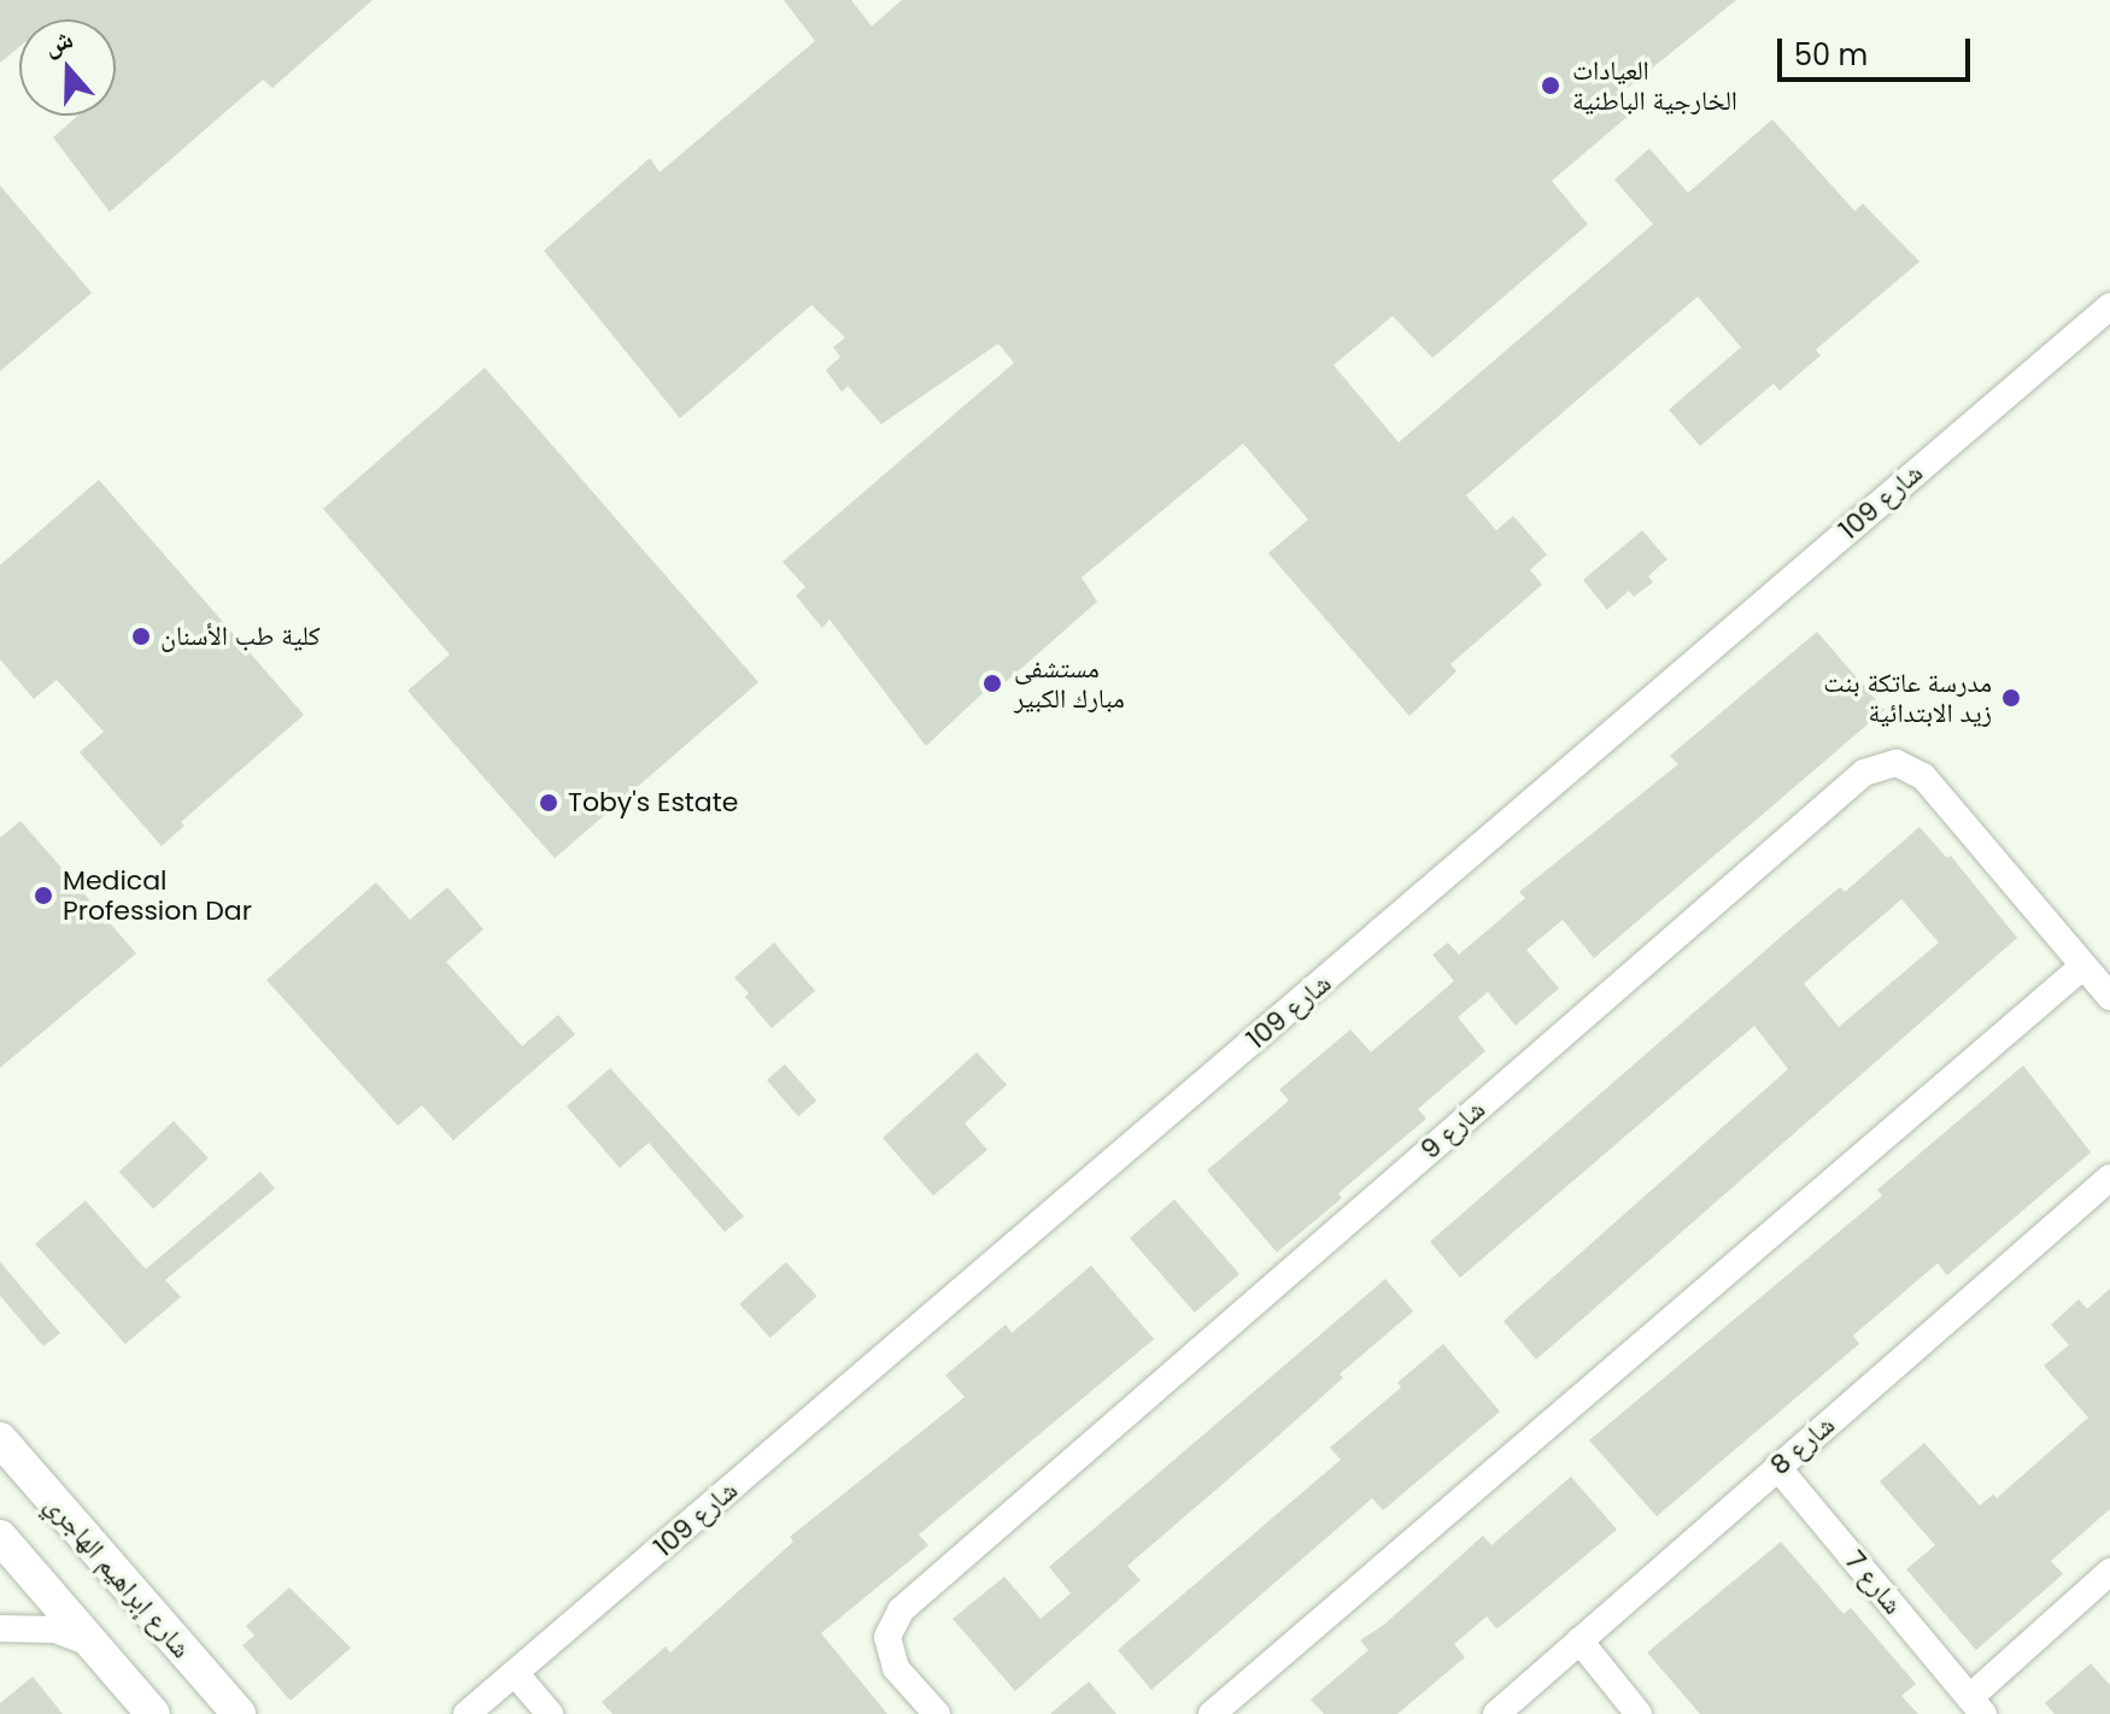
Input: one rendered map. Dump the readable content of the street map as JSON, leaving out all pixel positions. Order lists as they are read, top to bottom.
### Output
{
  "streets": {
    "main road": ["شارع إبراهيم الهاجري"],
    "street": [
      "شارع 109",
      "شارع 9",
      "شارع 8",
      "شارع 7"
    ]
  },
  "crossings": [
    ["شارع 8", "شارع 7"]
  ],
  "places": [
    "العيادات الخارجية الباطنية",
    "كلية طب الأسنان",
    "مستشفى مبارك الكبير",
    "مدرسة عاتكة بنت زيد الابتدائية",
    "Toby's Estate",
    "Medical Profession Dar"
  ],
  "scale_bar": "50 m",
  "north": "top"
}
